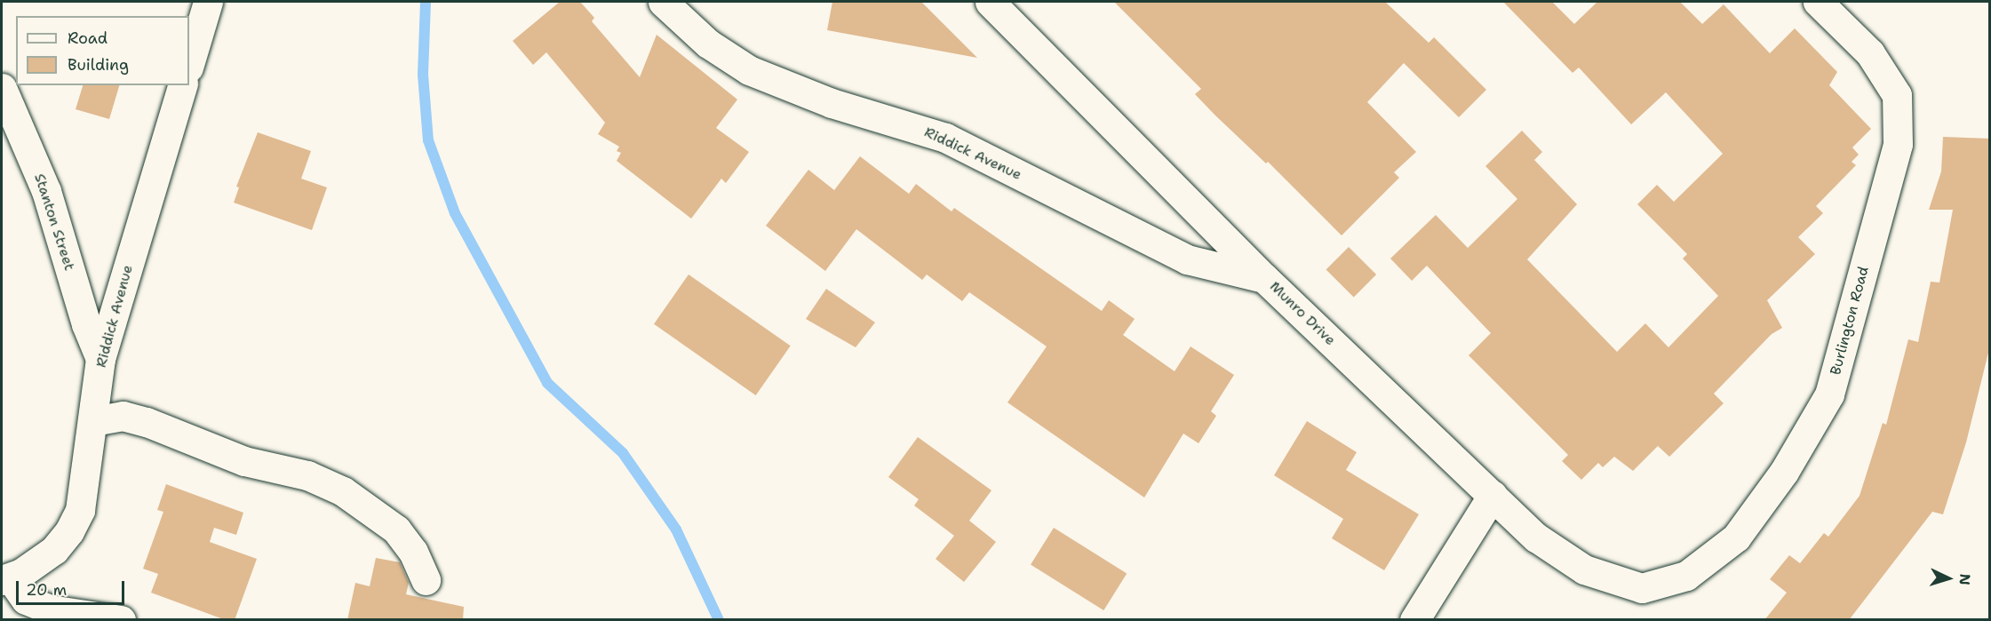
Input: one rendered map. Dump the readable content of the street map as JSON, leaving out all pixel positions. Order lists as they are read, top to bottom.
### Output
{
  "streets": {
    "street": [
      "Riddick Avenue",
      "Stanton Street",
      "Munro Drive",
      "Burlington Road"
    ]
  },
  "crossings": [
    ["Riddick Avenue", "Stanton Street"],
    ["Riddick Avenue", "Munro Drive"],
    ["Munro Drive", "Burlington Road"]
  ],
  "legend": ["Road", "Building"],
  "scale_bar": "20 m",
  "north": "right"
}
